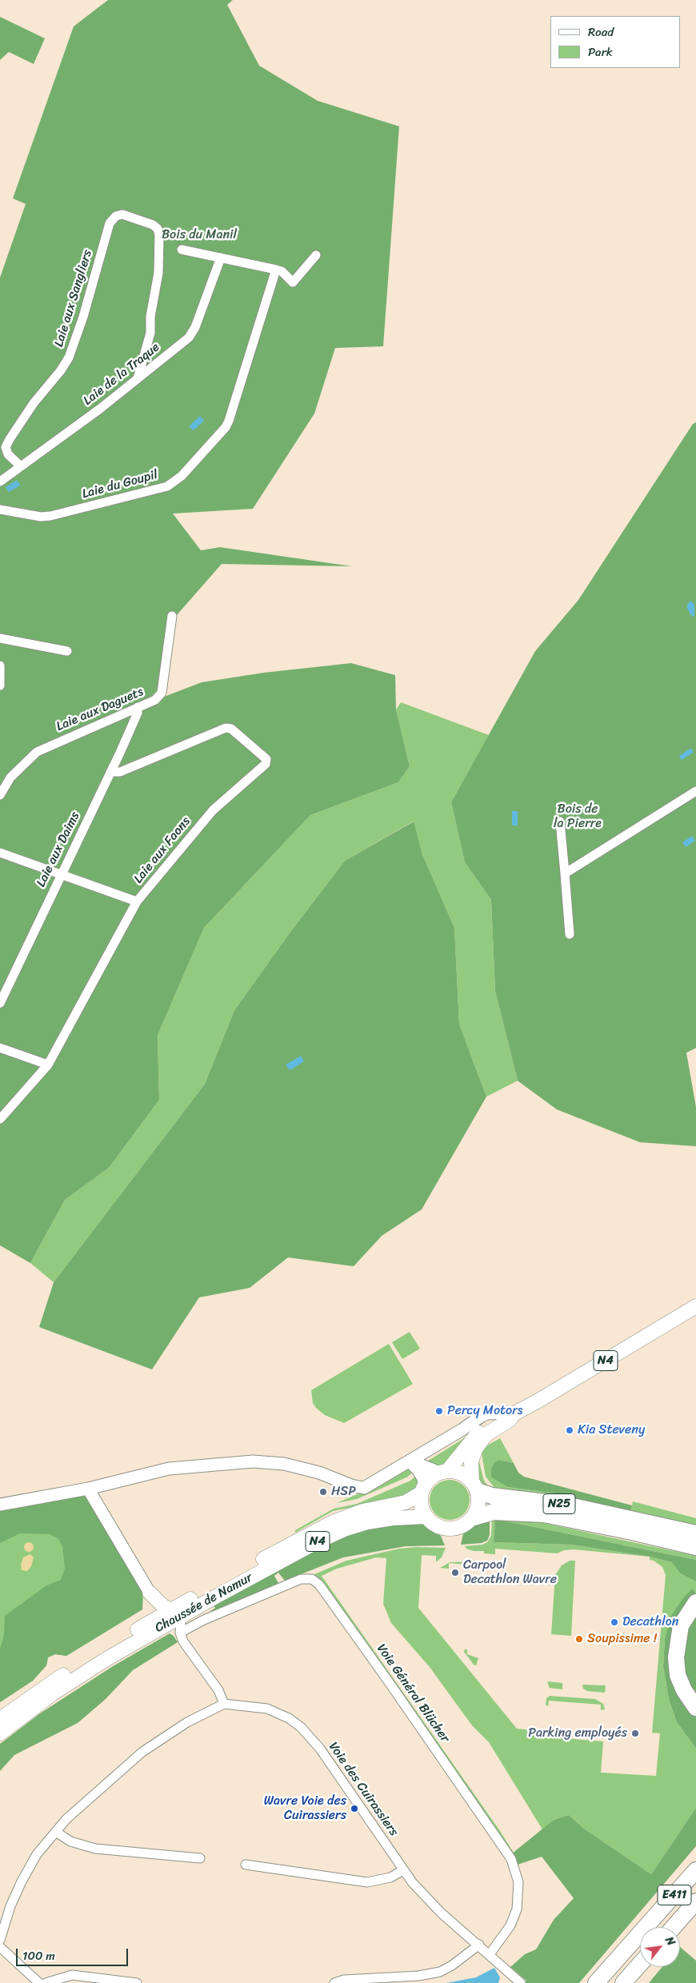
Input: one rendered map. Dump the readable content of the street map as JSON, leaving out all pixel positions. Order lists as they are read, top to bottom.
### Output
{
  "streets": {
    "highway": ["N25", "E411"],
    "main road": ["N4", "Chaussée de Namur"],
    "street": [
      "Laie aux Sangliers",
      "Laie de la Traque",
      "Laie du Goupil",
      "Laie aux Daguets",
      "Laie aux Daims",
      "Laie aux Faons",
      "Voie Général Blücher",
      "Voie des Cuirassiers"
    ]
  },
  "crossings": [
    ["Laie aux Sangliers", "Laie de la Traque"],
    ["Laie aux Daguets", "Laie aux Daims"],
    ["Laie aux Daims", "Laie aux Faons"],
    ["N25", "Chaussée de Namur"],
    ["Voie Général Blücher", "Voie des Cuirassiers"]
  ],
  "parks": ["Bois du Manil", "Bois de la Pierre"],
  "places": [
    "Percy Motors",
    "Kia Steveny",
    "HSP",
    "Carpool Decathlon Wavre",
    "Decathlon",
    "Soupissime !",
    "Parking employés",
    "Wavre Voie des Cuirassiers"
  ],
  "legend": ["Road", "Park"],
  "scale_bar": "100 m",
  "north": "top right"
}
